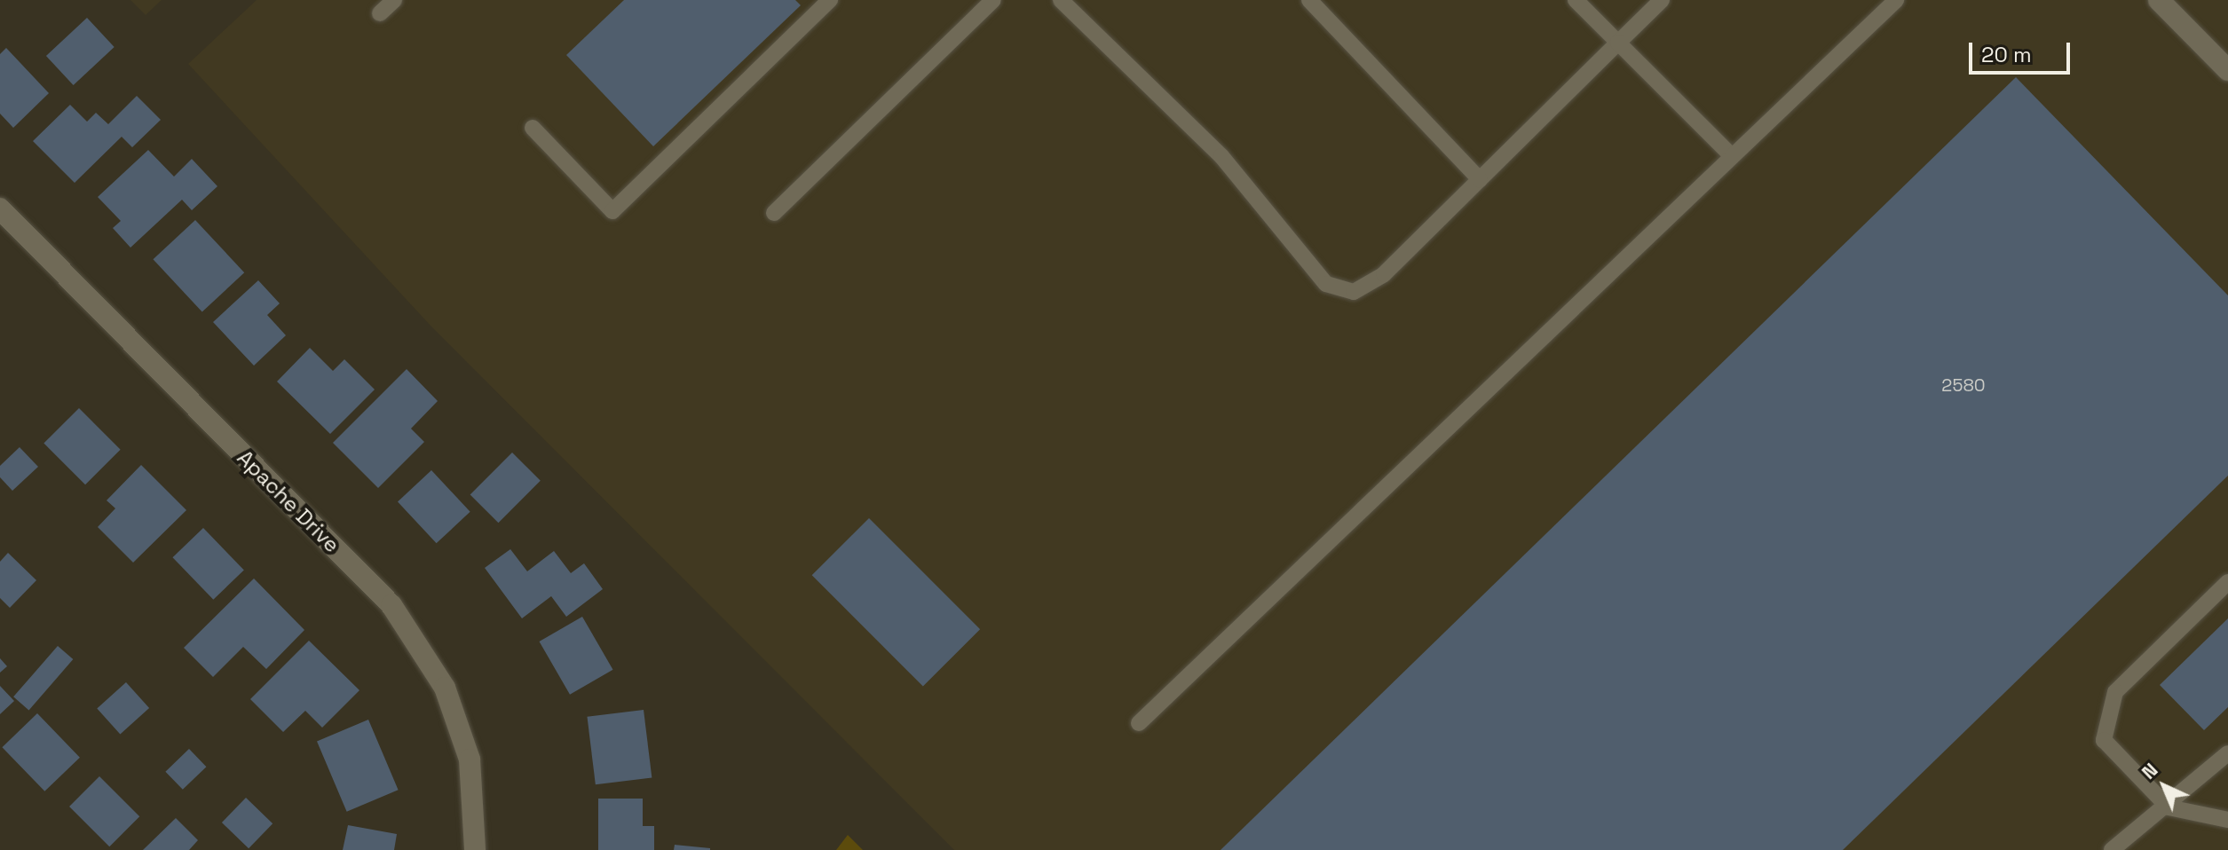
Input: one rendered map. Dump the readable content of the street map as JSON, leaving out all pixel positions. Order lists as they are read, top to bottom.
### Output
{
  "streets": {
    "street": ["Apache Drive"]
  },
  "house_numbers": ["2580"],
  "scale_bar": "20 m",
  "north": "top left"
}
